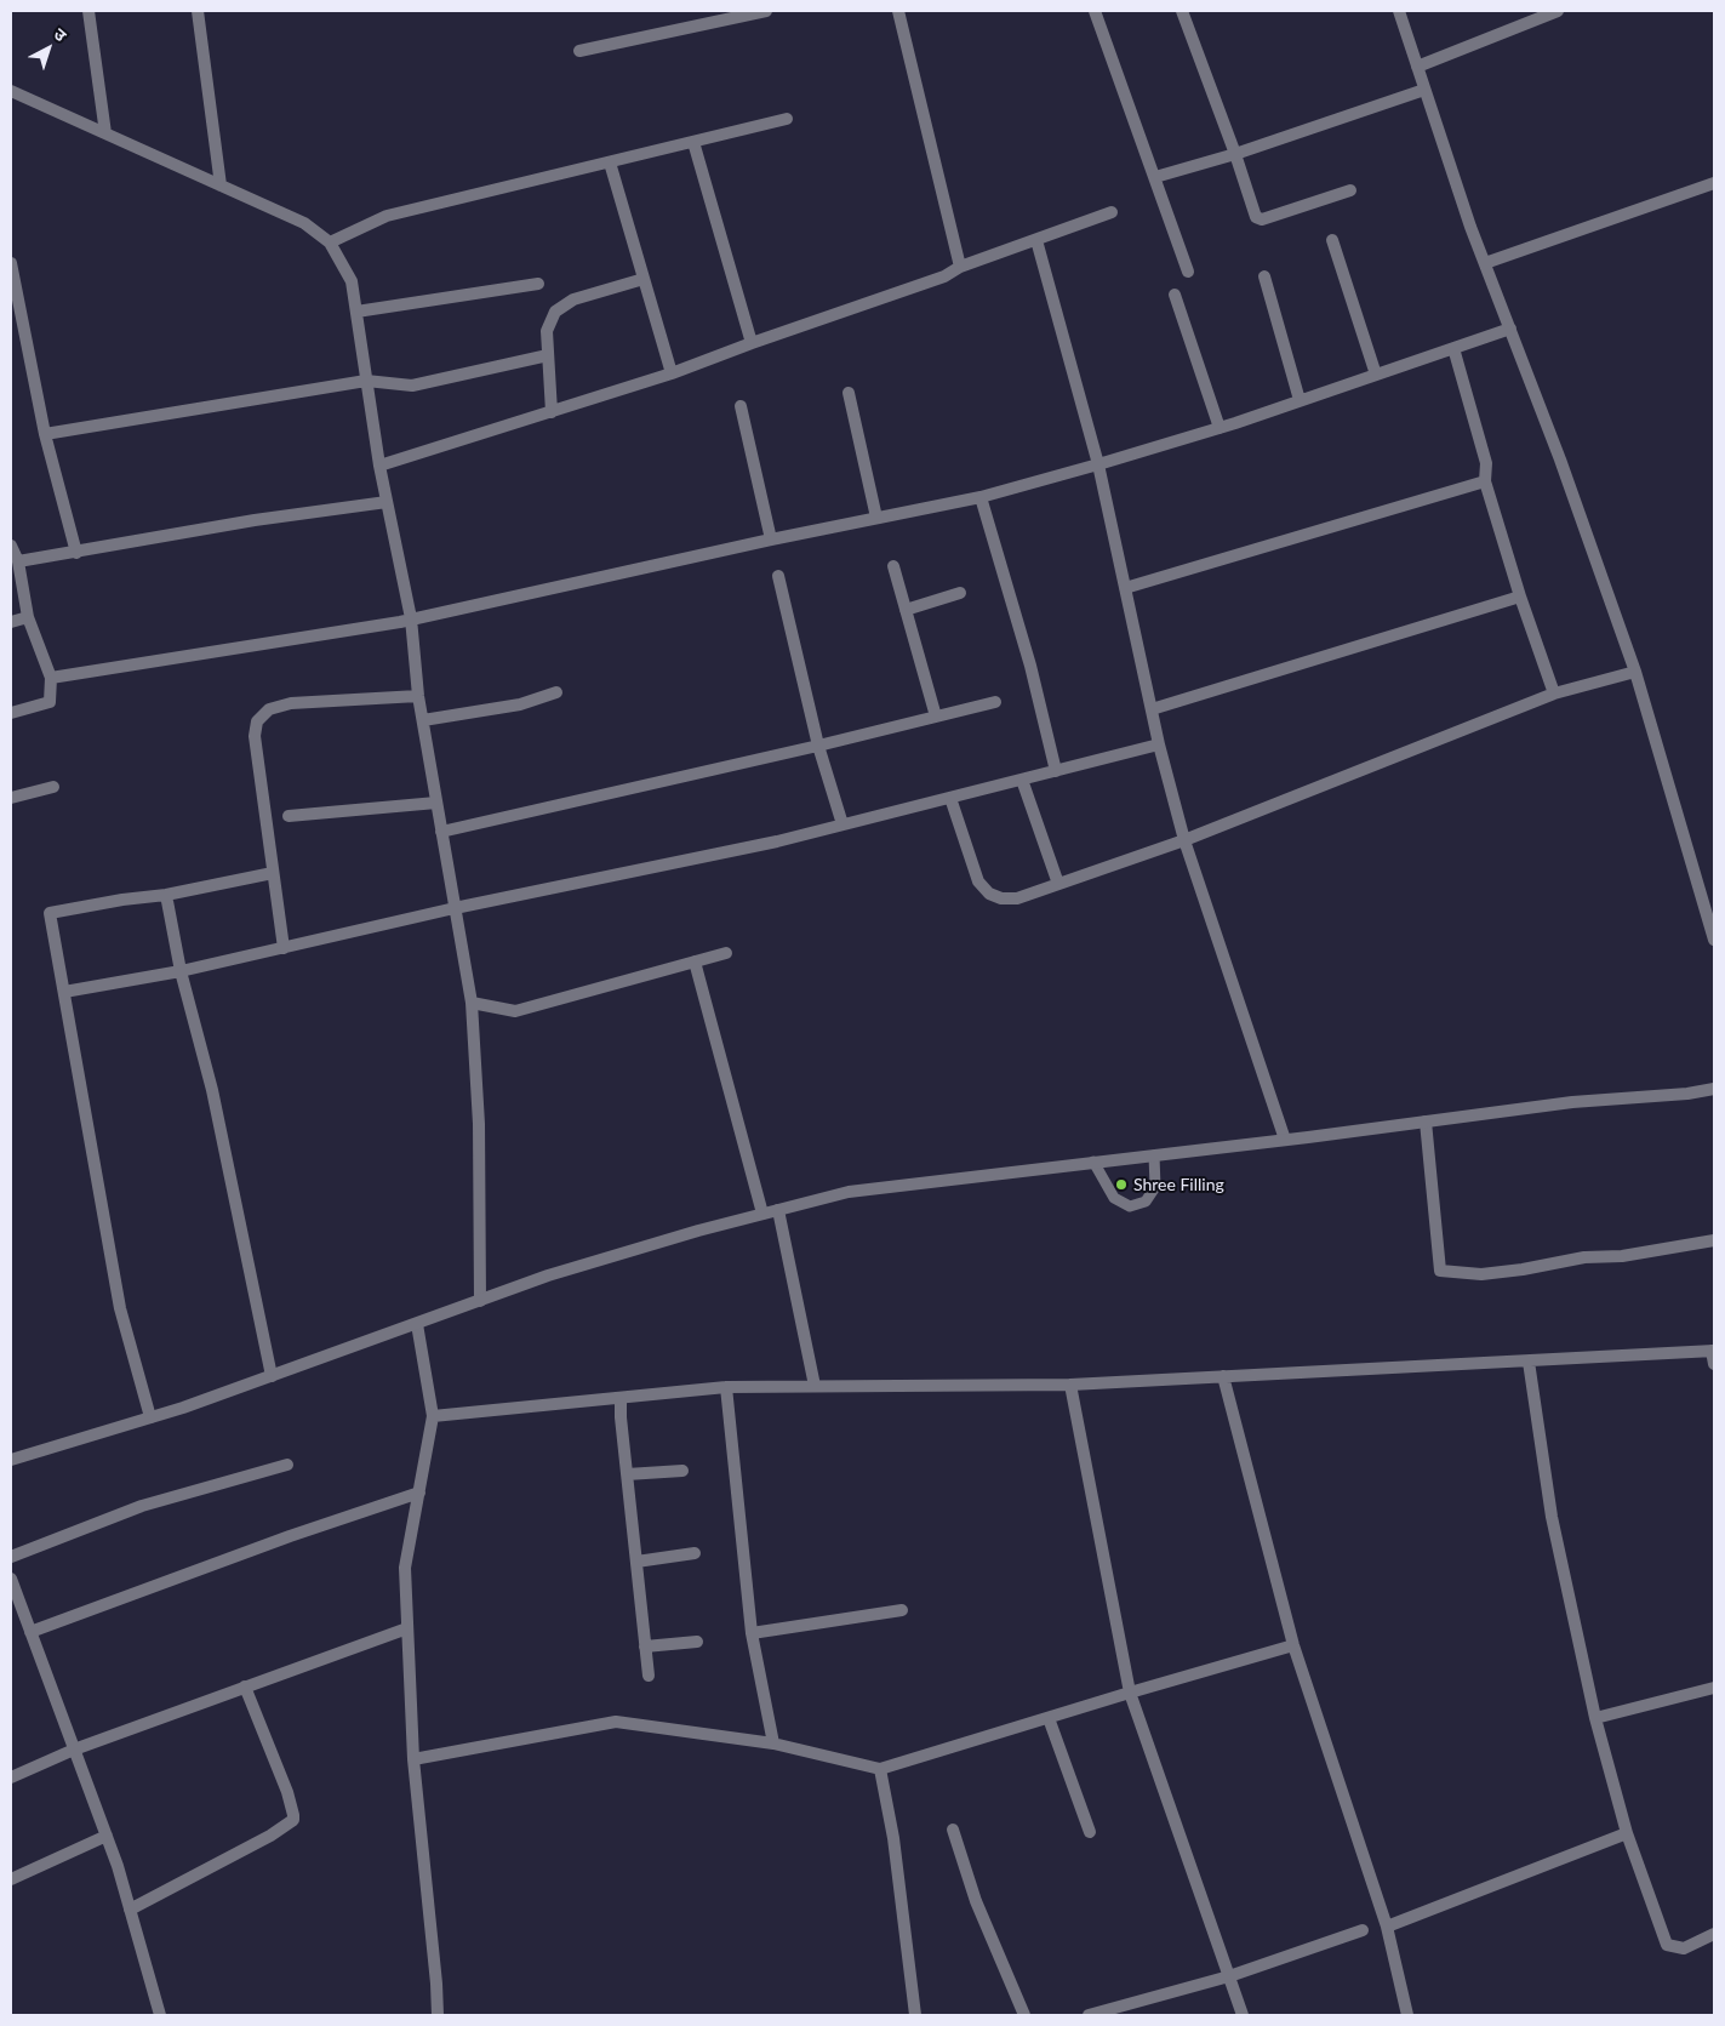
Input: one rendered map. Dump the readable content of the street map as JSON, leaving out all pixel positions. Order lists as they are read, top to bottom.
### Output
{
  "places": ["Shree Filling"],
  "north": "top right"
}
